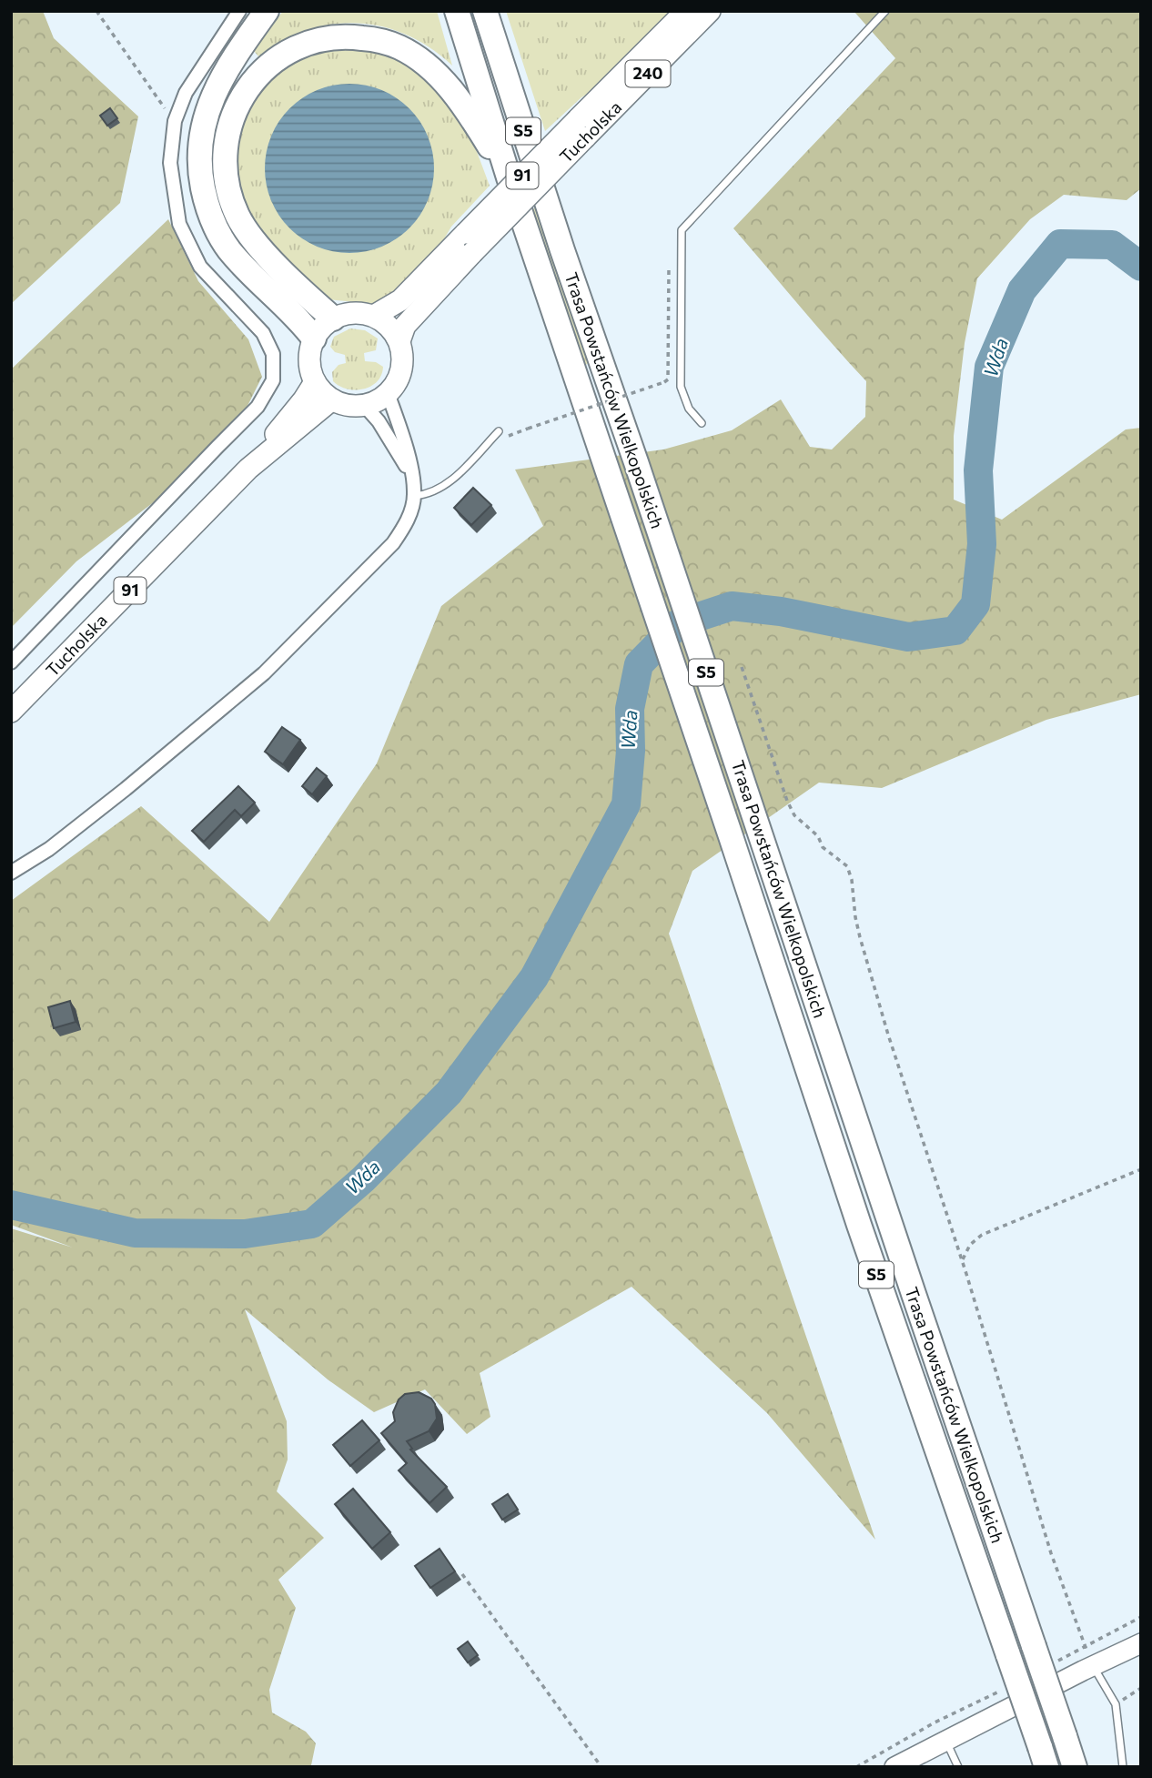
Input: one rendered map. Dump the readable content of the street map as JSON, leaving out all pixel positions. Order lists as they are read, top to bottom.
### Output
{
  "streets": {
    "highway": ["S5", "Trasa Powstańców Wielkopolskich"],
    "main road": ["240", "Tucholska", "91"]
  },
  "water": ["Wda"]
}
